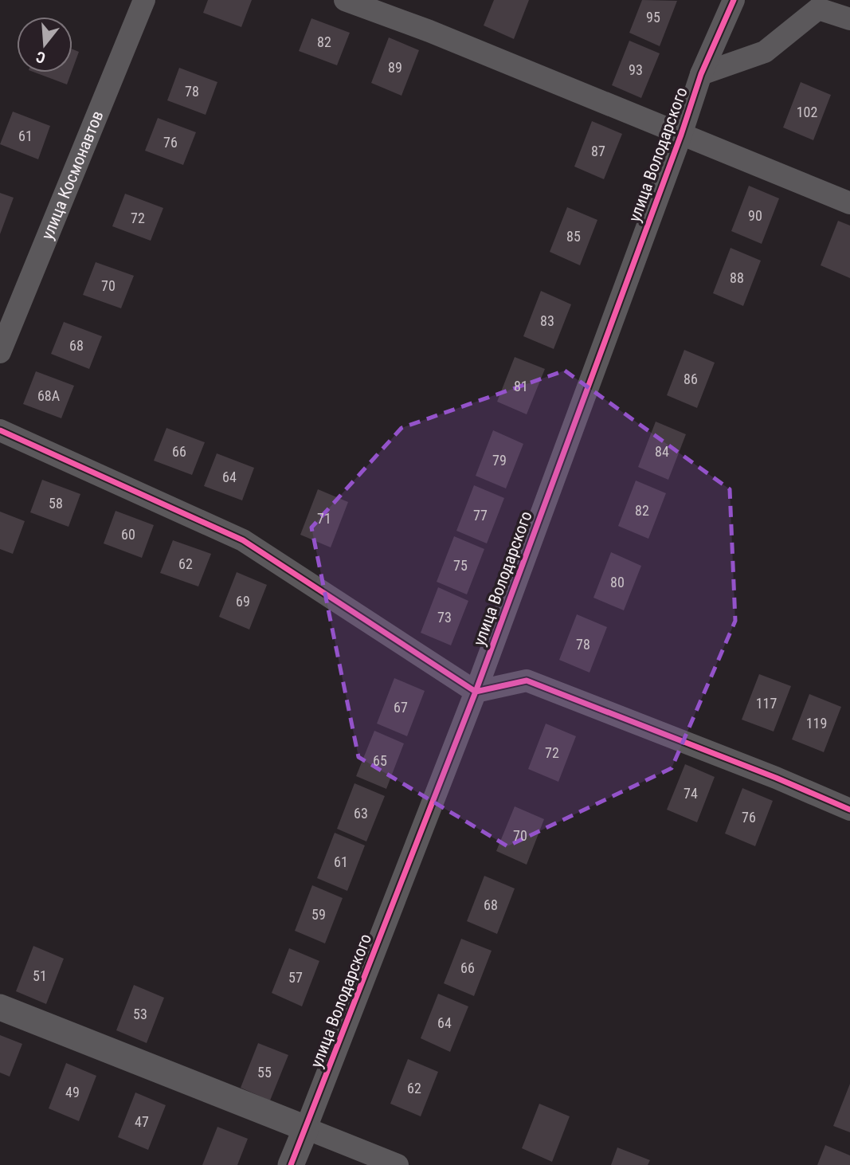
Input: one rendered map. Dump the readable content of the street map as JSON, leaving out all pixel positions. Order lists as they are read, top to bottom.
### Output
{
  "streets": {
    "street": ["улица Володарского", "улица Космонавтов"]
  },
  "house_numbers": [
    "95",
    "82",
    "89",
    "93",
    "78",
    "102",
    "61",
    "76",
    "87",
    "90",
    "72",
    "85",
    "88",
    "70",
    "83",
    "68",
    "86",
    "81",
    "68А",
    "66",
    "84",
    "79",
    "64",
    "58",
    "82",
    "77",
    "71",
    "60",
    "62",
    "75",
    "80",
    "69",
    "73",
    "78",
    "117",
    "67",
    "119",
    "72",
    "65",
    "74",
    "63",
    "76",
    "70",
    "61",
    "68",
    "59",
    "66",
    "51",
    "57",
    "53",
    "64",
    "55",
    "62",
    "49",
    "47"
  ],
  "north": "bottom"
}
